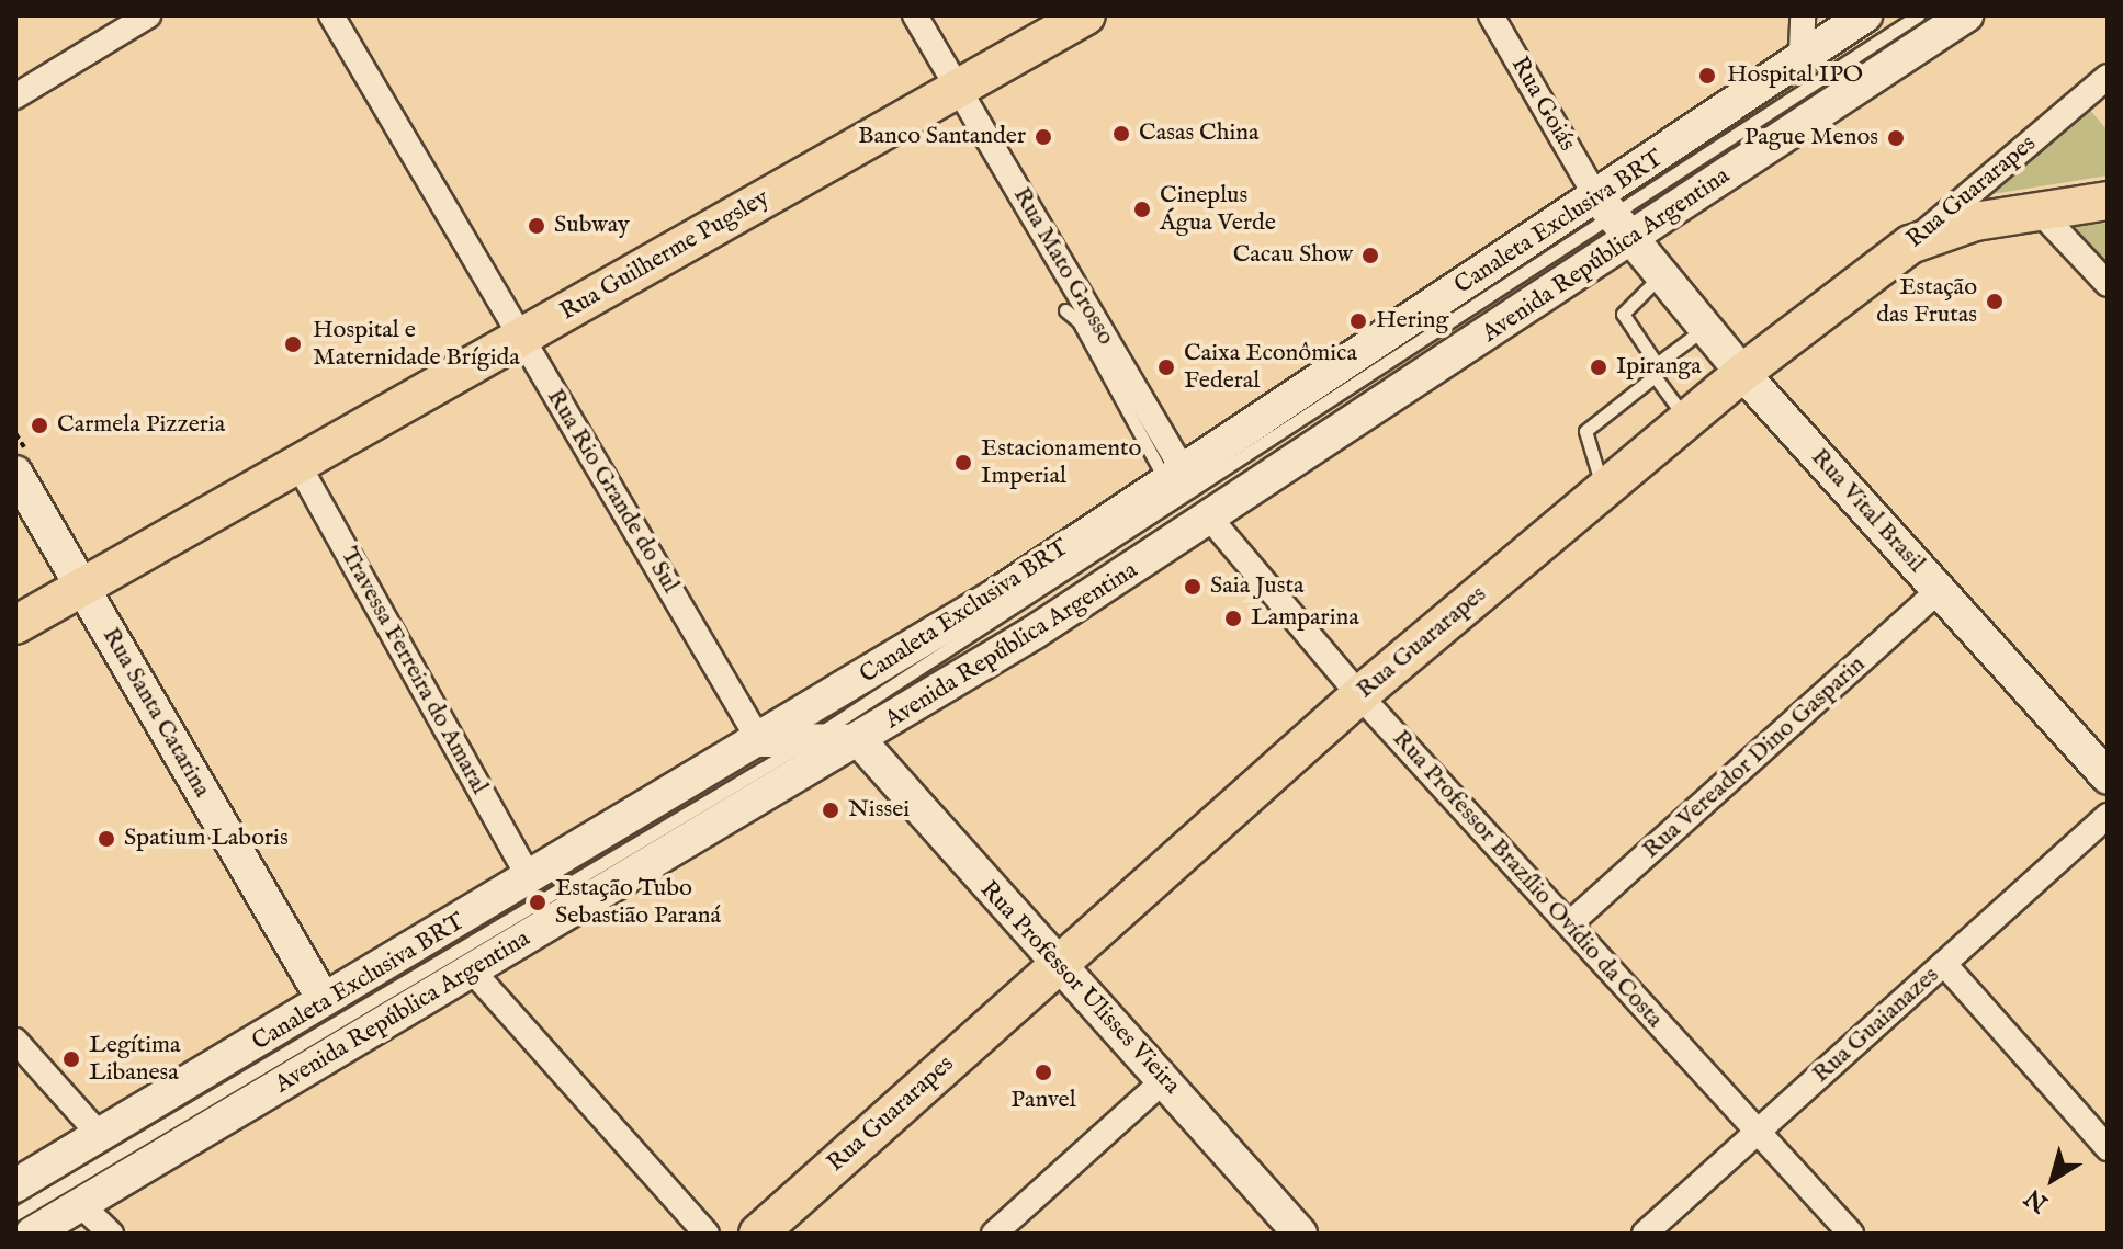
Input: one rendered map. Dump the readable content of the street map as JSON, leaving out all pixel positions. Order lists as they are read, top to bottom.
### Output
{
  "streets": {
    "main road": ["Rua Guararapes", "Rua Guilherme Pugsley"],
    "street": [
      "Rua Goiás",
      "Avenida República Argentina",
      "Rua Mato Grosso",
      "Rua Rio Grande do Sul",
      "Rua Vital Brasil",
      "Travessa Ferreira do Amaral",
      "Rua Santa Catarina",
      "Rua Vereador Dino Gasparin",
      "Rua Professor Brazílio Ovídio da Costa",
      "Rua Professor Ulisses Vieira",
      "Rua Guaianazes"
    ],
    "lane": ["Canaleta Exclusiva BRT"]
  },
  "crossings": [
    ["Rua Goiás", "Canaleta Exclusiva BRT"],
    ["Rua Goiás", "Rua Vital Brasil"],
    ["Rua Guararapes", "Rua Vital Brasil"],
    ["Rua Guararapes", "Rua Professor Brazílio Ovídio da Costa"],
    ["Rua Guararapes", "Rua Professor Ulisses Vieira"],
    ["Canaleta Exclusiva BRT", "Rua Vital Brasil"],
    ["Rua Guilherme Pugsley", "Rua Mato Grosso"],
    ["Rua Guilherme Pugsley", "Rua Rio Grande do Sul"],
    ["Rua Guilherme Pugsley", "Travessa Ferreira do Amaral"],
    ["Rua Guilherme Pugsley", "Rua Santa Catarina"],
    ["Avenida República Argentina", "Rua Vital Brasil"],
    ["Avenida República Argentina", "Rua Professor Brazílio Ovídio da Costa"],
    ["Avenida República Argentina", "Rua Professor Ulisses Vieira"],
    ["Rua Vital Brasil", "Rua Vereador Dino Gasparin"],
    ["Rua Vereador Dino Gasparin", "Rua Professor Brazílio Ovídio da Costa"],
    ["Rua Professor Brazílio Ovídio da Costa", "Rua Guaianazes"]
  ],
  "places": [
    "Hospital IPO",
    "Casas China",
    "Banco Santander",
    "Pague Menos",
    "Cineplus Água Verde",
    "Subway",
    "Cacau Show",
    "Estação das Frutas",
    "Hering",
    "Hospital e Maternidade Brígida",
    "Caixa Econômica Federal",
    "Ipiranga",
    "Carmela Pizzeria",
    "Estacionamento Imperial",
    "Saia Justa",
    "Lamparina",
    "Nissei",
    "Spatium Laboris",
    "Estação Tubo Sebastião Paraná",
    "Legítima Libanesa",
    "Panvel"
  ],
  "north": "bottom left"
}
